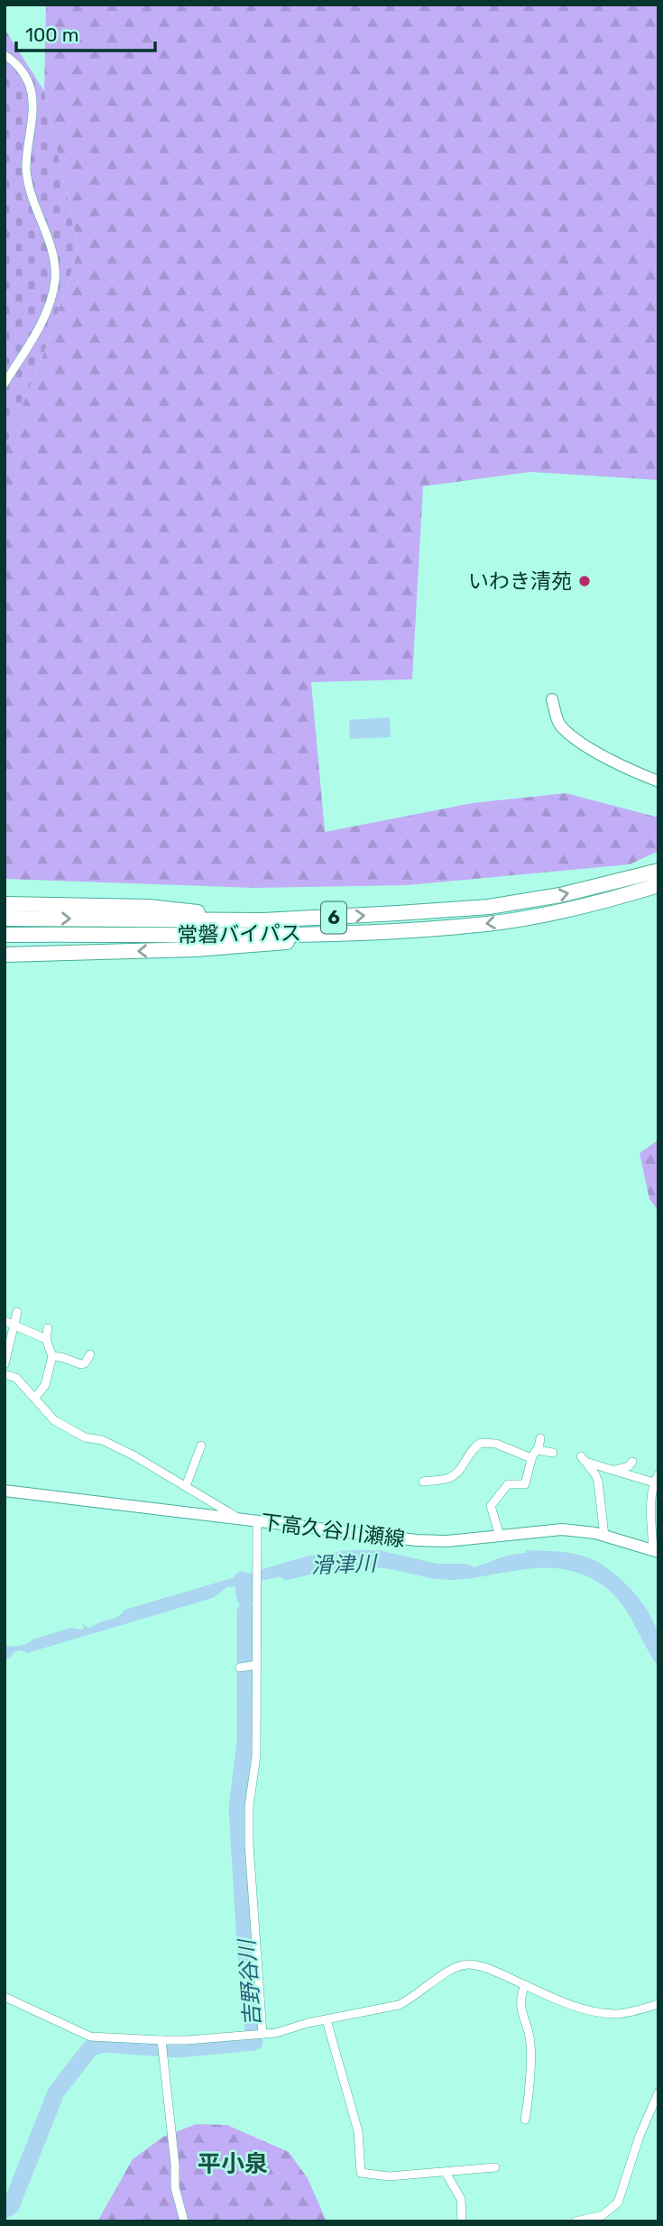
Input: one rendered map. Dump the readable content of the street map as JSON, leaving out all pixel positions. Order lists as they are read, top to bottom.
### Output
{
  "streets": {
    "highway": ["6", "常磐バイパス"],
    "main road": ["下高久谷川瀬線"]
  },
  "districts": ["平小泉"],
  "water": ["滑津川", "吉野谷川"],
  "places": ["いわき清苑"],
  "scale_bar": "100 m"
}
